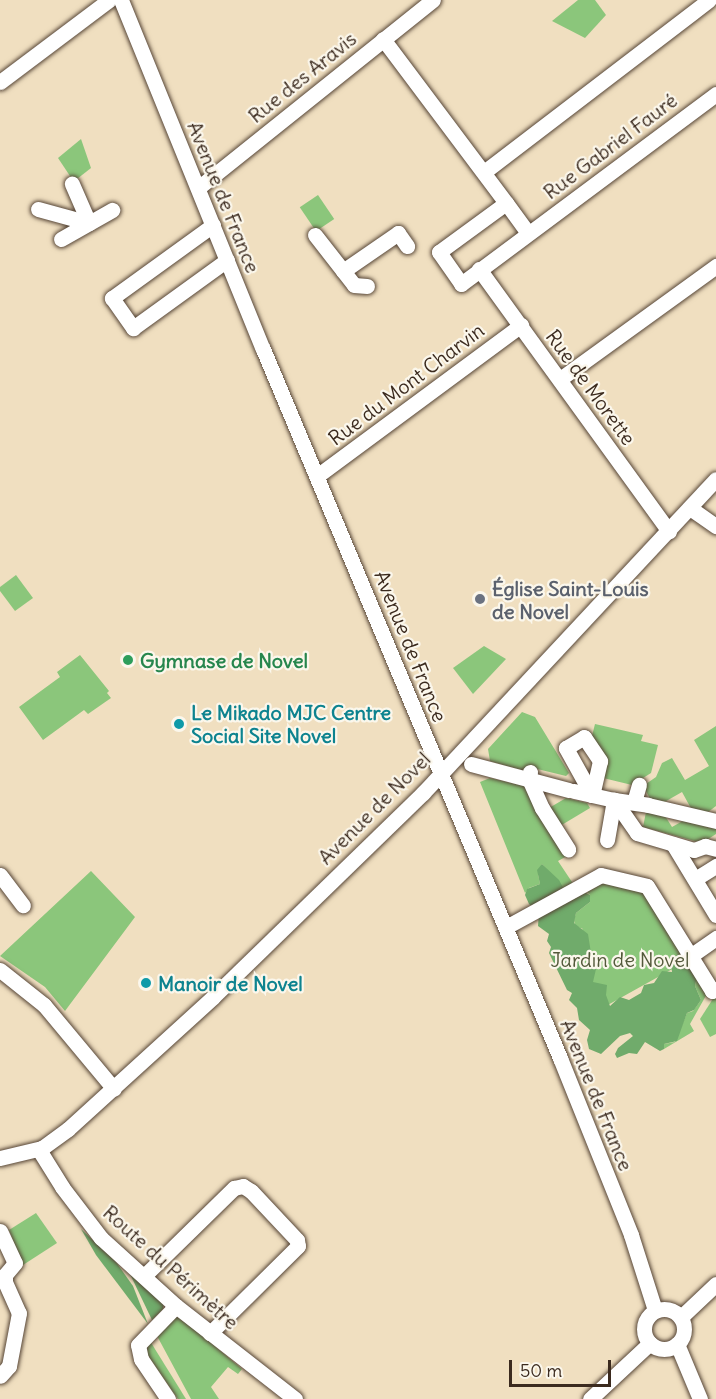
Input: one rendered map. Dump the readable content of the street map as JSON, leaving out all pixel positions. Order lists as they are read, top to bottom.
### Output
{
  "streets": {
    "street": [
      "Rue des Aravis",
      "Rue Gabriel Fauré",
      "Avenue de France",
      "Rue du Mont Charvin",
      "Rue de Morette",
      "Avenue de Novel",
      "Route du Périmètre"
    ]
  },
  "crossings": [
    ["Rue des Aravis", "Avenue de France"],
    ["Avenue de France", "Rue du Mont Charvin"],
    ["Avenue de France", "Avenue de Novel"],
    ["Rue du Mont Charvin", "Rue de Morette"],
    ["Rue de Morette", "Avenue de Novel"],
    ["Avenue de Novel", "Route du Périmètre"]
  ],
  "parks": ["Jardin de Novel"],
  "places": [
    "Église Saint-Louis de Novel",
    "Gymnase de Novel",
    "Le Mikado MJC Centre Social Site Novel",
    "Manoir de Novel"
  ],
  "scale_bar": "50 m"
}
